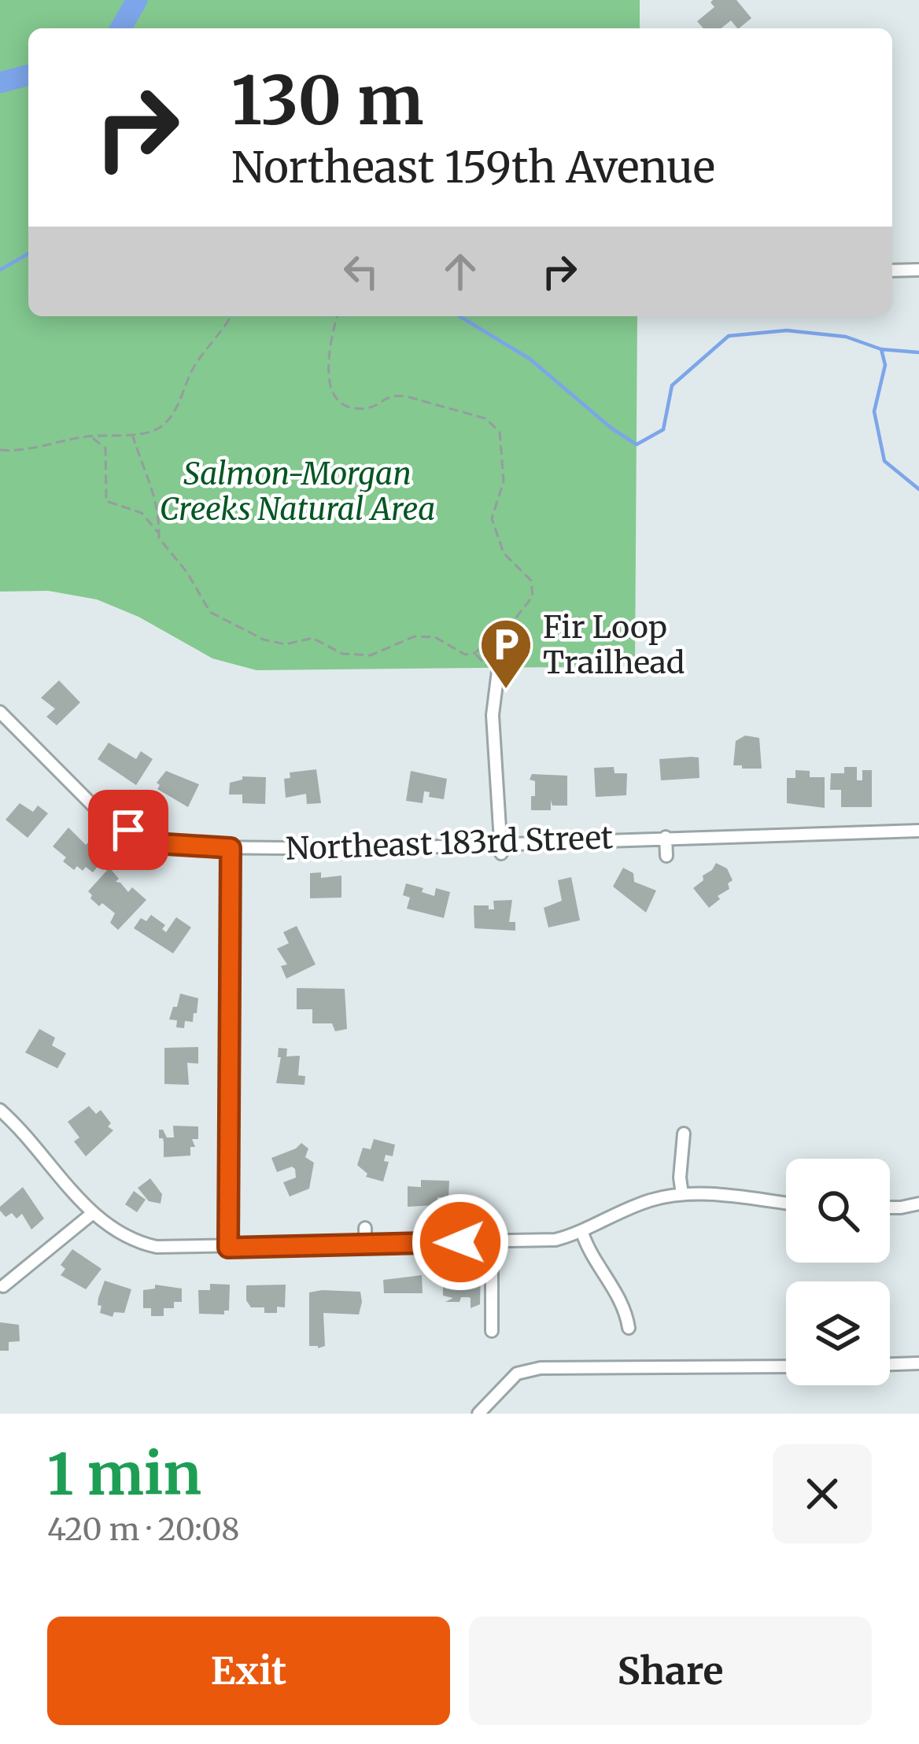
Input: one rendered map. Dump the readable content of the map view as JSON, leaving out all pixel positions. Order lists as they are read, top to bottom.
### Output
{
  "streets": {
    "street": ["Northeast 183rd Street"]
  },
  "parks": ["Salmon-Morgan Creeks Natural Area"],
  "places": {
    "parking": ["Fir Loop Trailhead"]
  },
  "page": {
    "turn": ["130 m", "Northeast 159th Avenue"],
    "heading": ["1 min", "420 m · 20:08"],
    "buttons": ["Exit", "Share"]
  }
}
